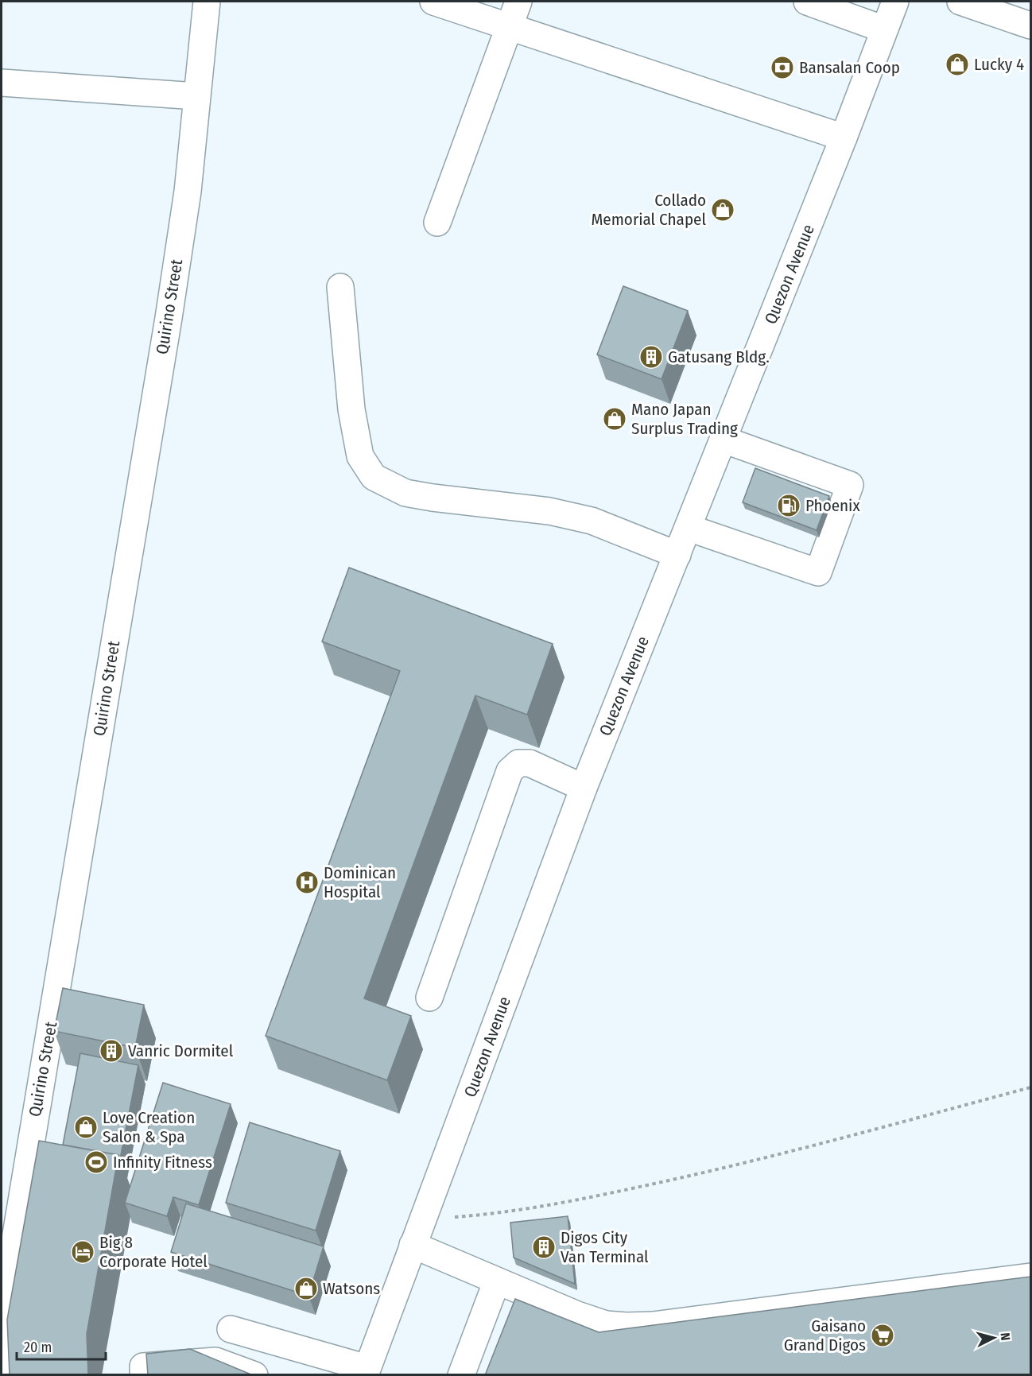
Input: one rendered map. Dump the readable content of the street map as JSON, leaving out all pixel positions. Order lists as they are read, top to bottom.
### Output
{
  "streets": {
    "street": ["Quezon Avenue", "Quirino Street"]
  },
  "places": {
    "shop": [
      "Lucky 4",
      "Collado Memorial Chapel",
      "Mano Japan Surplus Trading",
      "Love Creation Salon & Spa",
      "Watsons"
    ],
    "bank": ["Bansalan Coop"],
    "building": ["Gatusang Bldg.", "Vanric Dormitel", "Digos City Van Terminal"],
    "fuel station": ["Phoenix"],
    "hospital": ["Dominican Hospital"],
    "sports": ["Infinity Fitness"],
    "hotel": ["Big 8 Corporate Hotel"],
    "supermarket": ["Gaisano Grand Digos"]
  },
  "scale_bar": "20 m",
  "north": "right"
}
